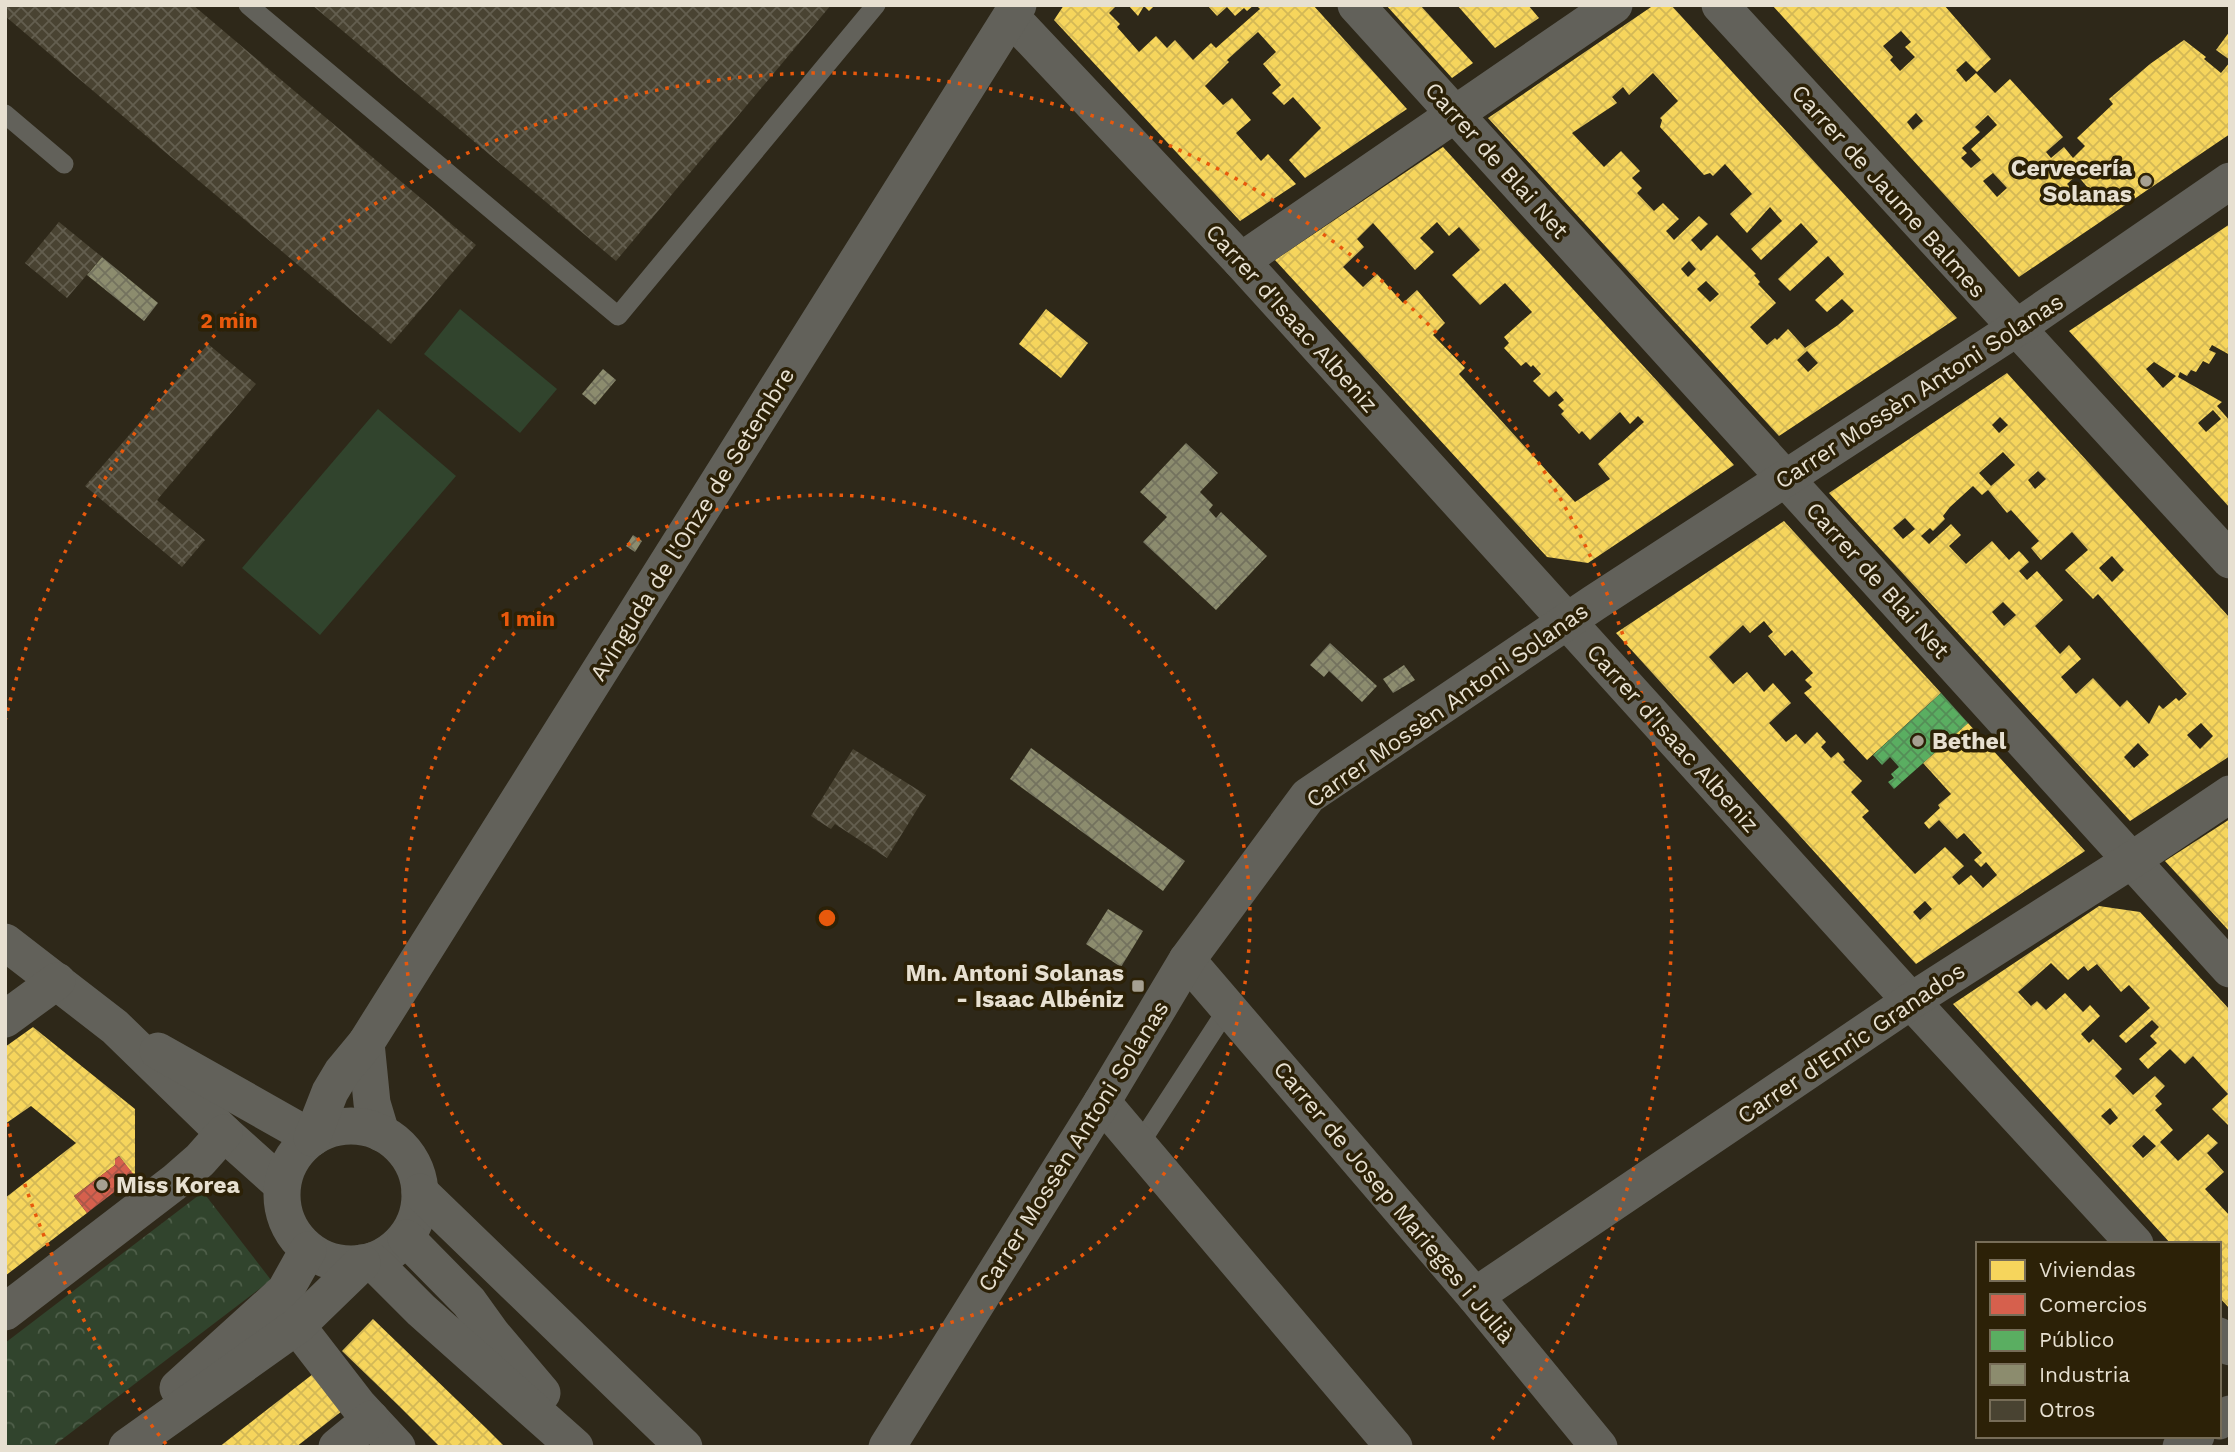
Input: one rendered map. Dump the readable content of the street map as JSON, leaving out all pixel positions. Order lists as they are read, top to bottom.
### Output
{
  "streets": {
    "street": [
      "Carrer de Blai Net",
      "Carrer de Jaume Balmes",
      "Carrer d'Isaac Albeniz",
      "Carrer Mossèn Antoni Solanas",
      "Avinguda de l'Onze de Setembre",
      "Carrer d'Enric Granados",
      "Carrer de Josep Marieges i Julià"
    ]
  },
  "crossings": [
    ["Carrer de Blai Net", "Carrer Mossèn Antoni Solanas"],
    ["Carrer de Blai Net", "Carrer d'Enric Granados"],
    ["Carrer de Jaume Balmes", "Carrer Mossèn Antoni Solanas"],
    ["Carrer d'Isaac Albeniz", "Carrer Mossèn Antoni Solanas"],
    ["Carrer d'Isaac Albeniz", "Avinguda de l'Onze de Setembre"],
    ["Carrer d'Isaac Albeniz", "Carrer d'Enric Granados"],
    ["Carrer Mossèn Antoni Solanas", "Carrer de Josep Marieges i Julià"],
    ["Carrer d'Enric Granados", "Carrer de Josep Marieges i Julià"]
  ],
  "places": {
    "other": ["Cervecería Solanas", "Bethel", "Miss Korea"],
    "transit": ["Mn. Antoni Solanas - Isaac Albéniz"]
  },
  "legend": [
    "Viviendas",
    "Comercios",
    "Público",
    "Industria",
    "Otros"
  ],
  "rings": ["2 min", "1 min"]
}
